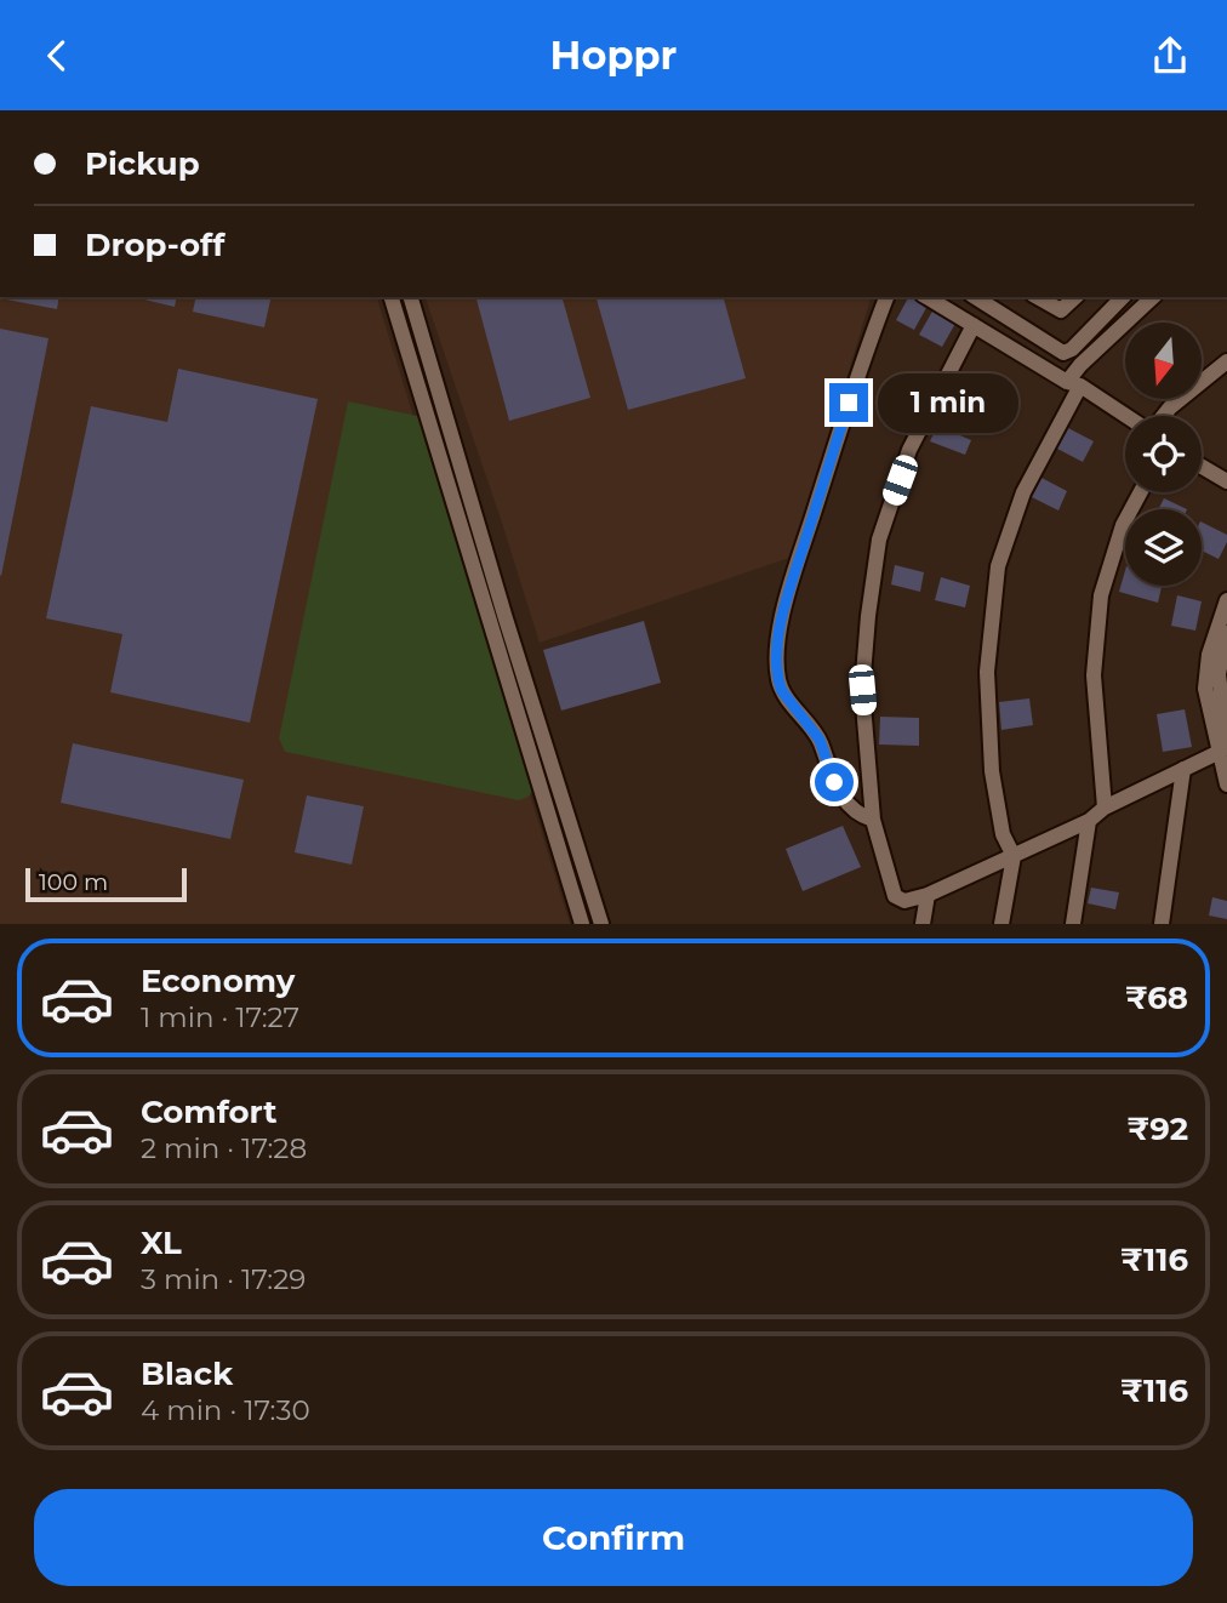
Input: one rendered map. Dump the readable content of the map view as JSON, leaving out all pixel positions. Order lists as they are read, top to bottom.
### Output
{
  "scale_bar": "100 m",
  "north": "bottom",
  "page": {
    "header": "Hoppr",
    "banner": ["Pickup", "Drop-off"],
    "bubble": "1 min",
    "scale": "100 m",
    "list": [
      {
        "name": "Economy",
        "note": "1 min · 17:27",
        "value": "₹68"
      },
      {
        "name": "Comfort",
        "note": "2 min · 17:28",
        "value": "₹92"
      },
      {
        "name": "XL",
        "note": "3 min · 17:29",
        "value": "₹116"
      },
      {
        "name": "Black",
        "note": "4 min · 17:30",
        "value": "₹116"
      }
    ],
    "buttons": "Confirm"
  }
}
